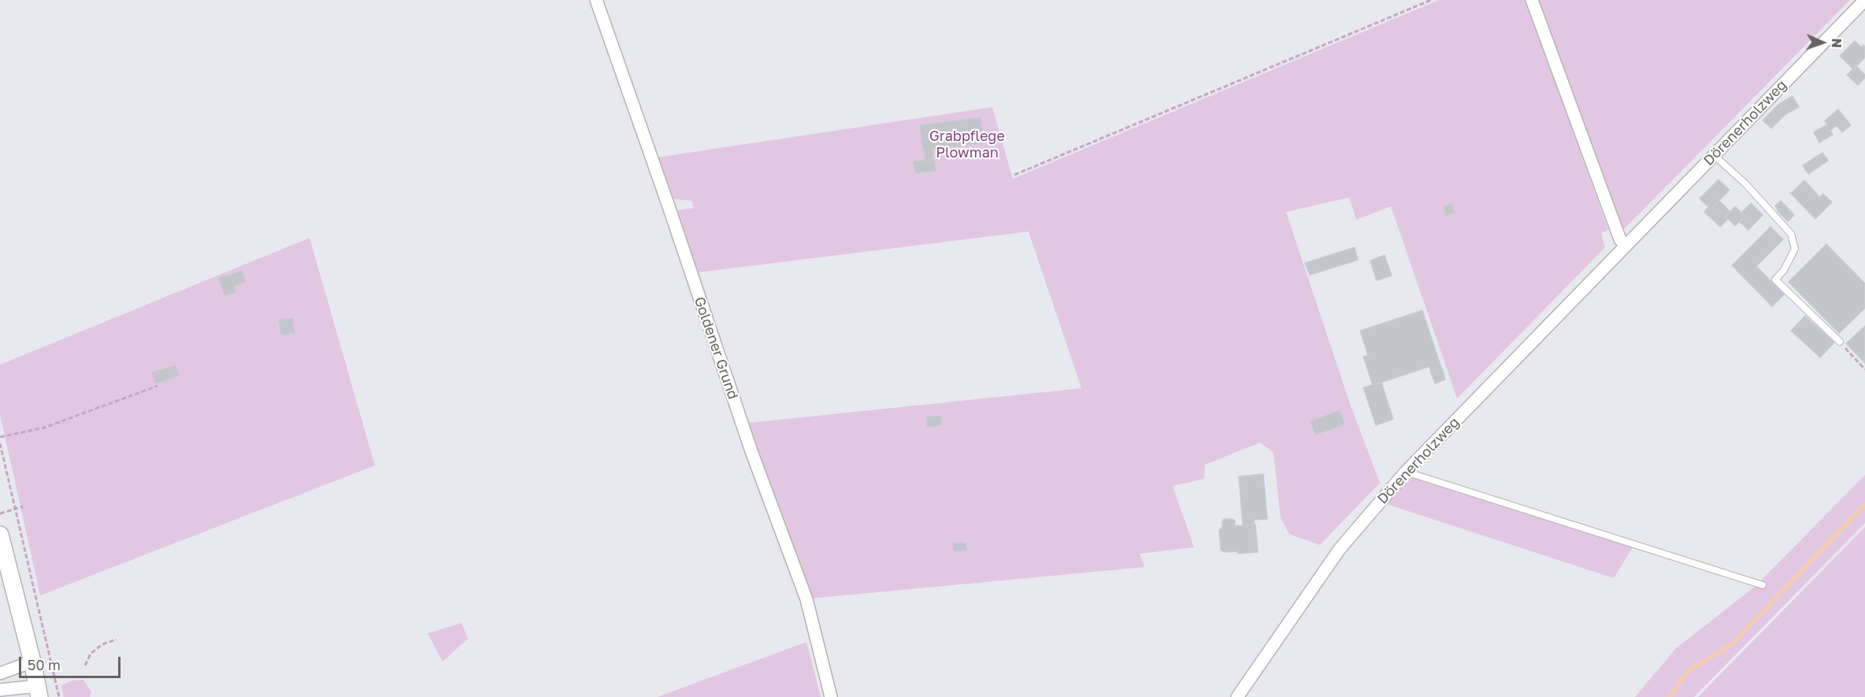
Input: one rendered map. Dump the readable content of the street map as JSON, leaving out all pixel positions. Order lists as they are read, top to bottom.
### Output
{
  "streets": {
    "street": ["Dörenerholzweg", "Goldener Grund"]
  },
  "parks": ["Grabpflege Plowman"],
  "scale_bar": "50 m",
  "north": "right"
}
